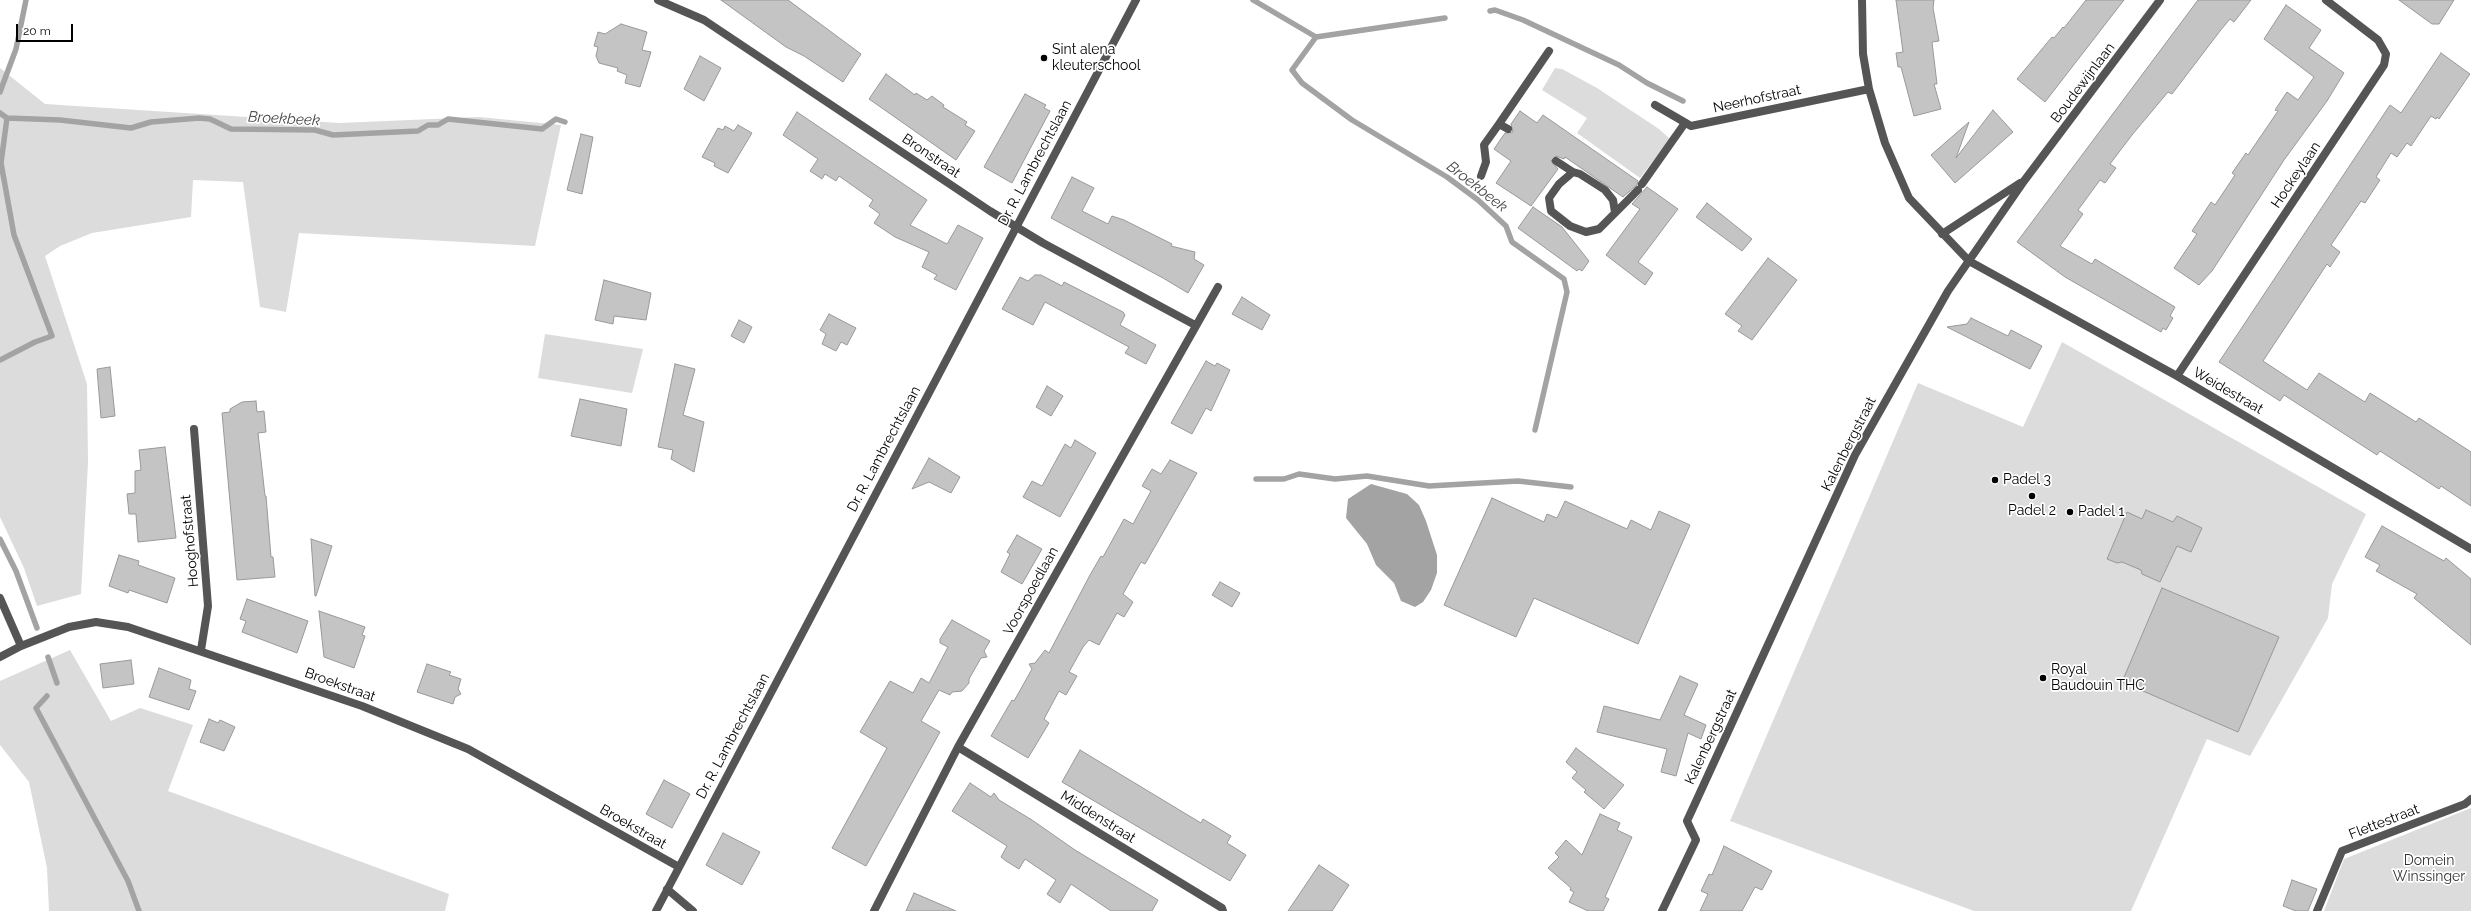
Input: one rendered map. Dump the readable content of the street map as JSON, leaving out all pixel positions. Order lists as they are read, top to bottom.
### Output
{
  "streets": {
    "street": [
      "Boudewijnlaan",
      "Neerhofstraat",
      "Bronstraat",
      "Dr. R. Lambrechtslaan",
      "Hockeylaan",
      "Weidestraat",
      "Kalenbergstraat",
      "Hooghofstraat",
      "Voorspoedlaan",
      "Broekstraat",
      "Middenstraat",
      "Flettestraat"
    ]
  },
  "crossings": [
    ["Boudewijnlaan", "Weidestraat"],
    ["Boudewijnlaan", "Kalenbergstraat"],
    ["Bronstraat", "Dr. R. Lambrechtslaan"],
    ["Bronstraat", "Voorspoedlaan"],
    ["Dr. R. Lambrechtslaan", "Broekstraat"],
    ["Hockeylaan", "Weidestraat"],
    ["Weidestraat", "Kalenbergstraat"],
    ["Hooghofstraat", "Broekstraat"],
    ["Voorspoedlaan", "Middenstraat"]
  ],
  "water": ["Broekbeek"],
  "parks": ["Domein Winssinger"],
  "places": [
    "Sint alena kleuterschool",
    "Padel 3",
    "Padel 2",
    "Padel 1",
    "Royal Baudouin THC"
  ],
  "scale_bar": "20 m"
}
